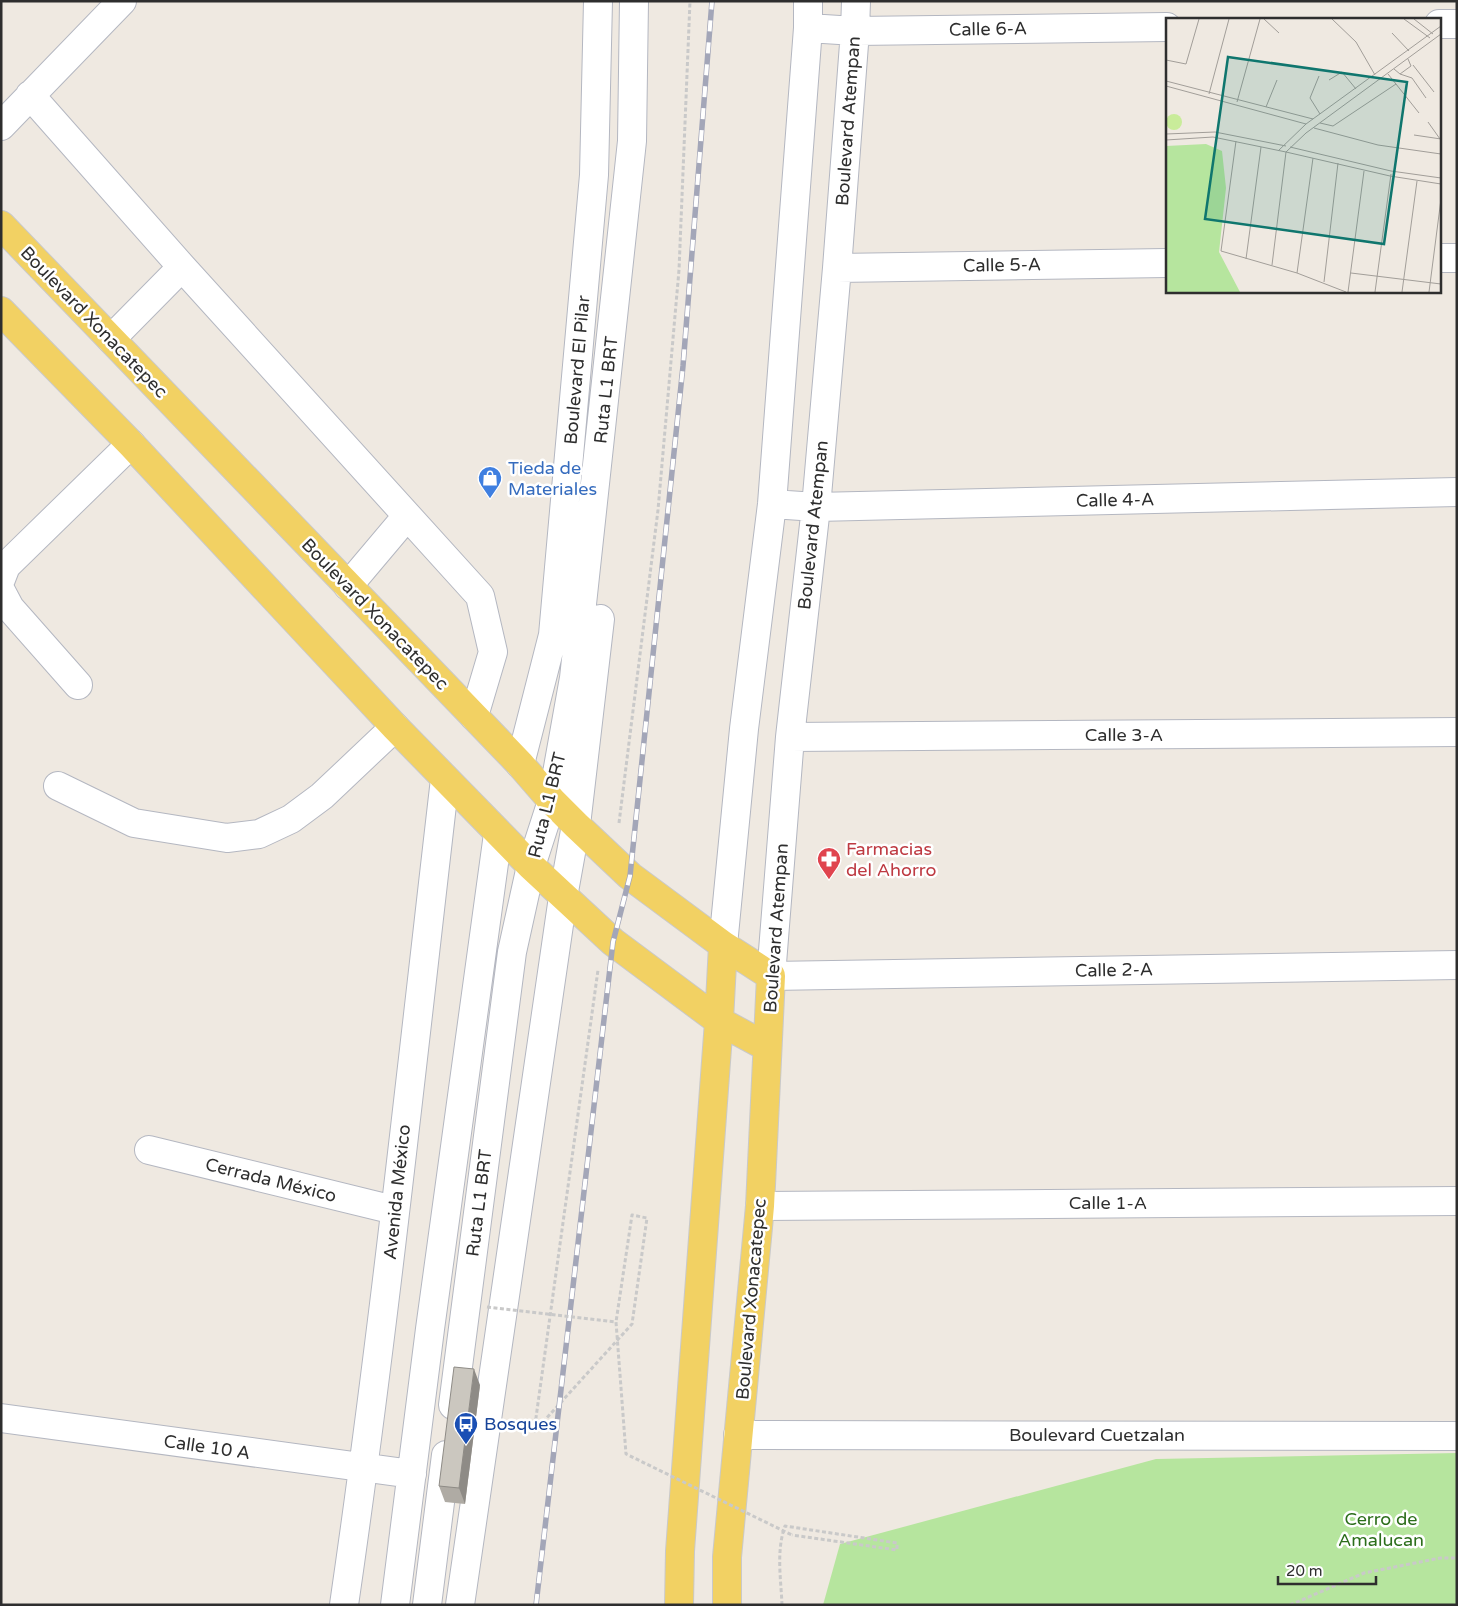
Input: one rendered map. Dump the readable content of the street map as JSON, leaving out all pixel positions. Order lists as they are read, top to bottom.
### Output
{
  "streets": {
    "main road": ["Boulevard Atempan", "Boulevard Xonacatepec"],
    "street": [
      "Calle 6-A",
      "Calle 5-A",
      "Boulevard El Pilar",
      "Ruta L1 BRT",
      "Calle 4-A",
      "Calle 3-A",
      "Calle 2-A",
      "Cerrada México",
      "Avenida México",
      "Calle 1-A",
      "Boulevard Cuetzalan",
      "Calle 10 A"
    ]
  },
  "crossings": [
    ["Calle 6-A", "Boulevard Atempan"],
    ["Boulevard Atempan", "Calle 5-A"],
    ["Boulevard Atempan", "Boulevard Xonacatepec"],
    ["Boulevard Atempan", "Calle 4-A"],
    ["Boulevard Atempan", "Calle 3-A"],
    ["Boulevard Atempan", "Calle 2-A"],
    ["Boulevard Xonacatepec", "Boulevard El Pilar"],
    ["Boulevard Xonacatepec", "Ruta L1 BRT"],
    ["Boulevard Xonacatepec", "Calle 2-A"],
    ["Boulevard Xonacatepec", "Calle 1-A"],
    ["Boulevard Xonacatepec", "Boulevard Cuetzalan"],
    ["Cerrada México", "Avenida México"],
    ["Avenida México", "Calle 10 A"]
  ],
  "parks": ["Cerro de Amalucan"],
  "places": {
    "shop": ["Tieda de Materiales"],
    "pharmacy": ["Farmacias del Ahorro"],
    "bus stop": ["Bosques"]
  },
  "scale_bar": "20 m"
}
